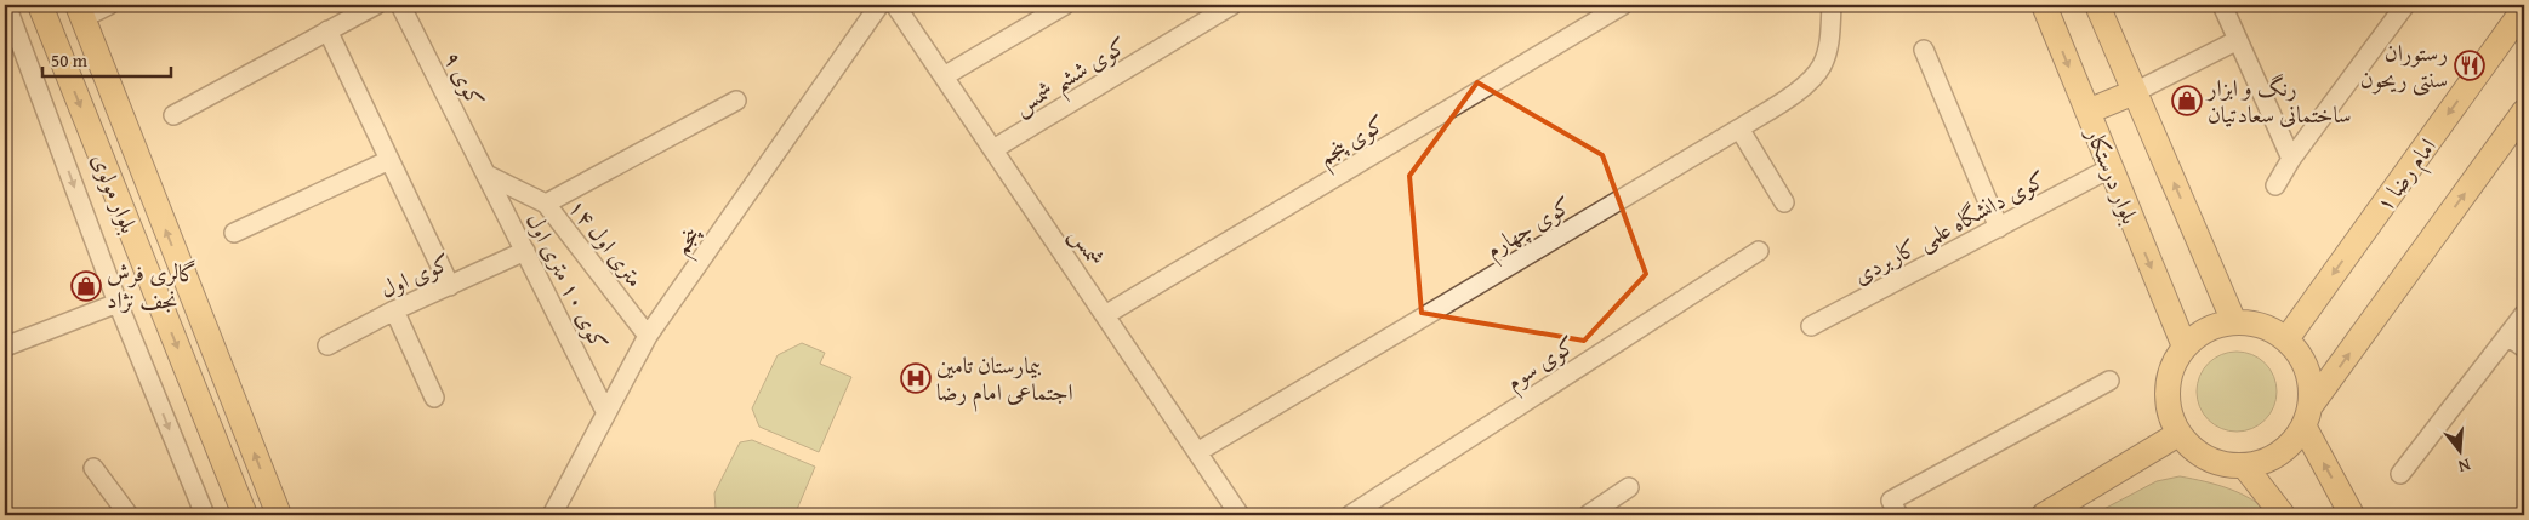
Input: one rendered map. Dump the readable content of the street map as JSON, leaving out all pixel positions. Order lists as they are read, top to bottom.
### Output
{
  "streets": {
    "main road": ["امام رضا ۱", "بلوار درستکار", "بلوار مولوی"],
    "street": [
      "کوی ششم شمس",
      "کوی ۹",
      "کوی پنجم",
      "کوی چهارم",
      "کوی دانشگاه علمی کاربردی",
      "پنجم",
      "۱۴ متری اول",
      "شمس",
      "کوی اول",
      "کوی ۱۰ متری اول",
      "کوی سوم"
    ]
  },
  "crossings": [
    ["کوی ششم شمس", "شمس"],
    ["کوی ۹", "۱۴ متری اول"],
    ["کوی ۹", "کوی ۱۰ متری اول"],
    ["کوی پنجم", "شمس"],
    ["امام رضا ۱", "بلوار درستکار"],
    ["بلوار درستکار", "کوی دانشگاه علمی کاربردی"],
    ["کوی چهارم", "شمس"],
    ["پنجم", "۱۴ متری اول"],
    ["پنجم", "کوی ۱۰ متری اول"],
    ["۱۴ متری اول", "کوی ۱۰ متری اول"],
    ["کوی اول", "کوی ۱۰ متری اول"]
  ],
  "places": {
    "restaurant": ["رستوران سنتی ریحون"],
    "shop": ["رنگ و ابزار ساختمانی سعادتیان", "گالری فرش نجف نژاد"],
    "hospital": ["بیمارستان تامین اجتماعی امام رضا"]
  },
  "scale_bar": "50 m",
  "north": "bottom"
}
